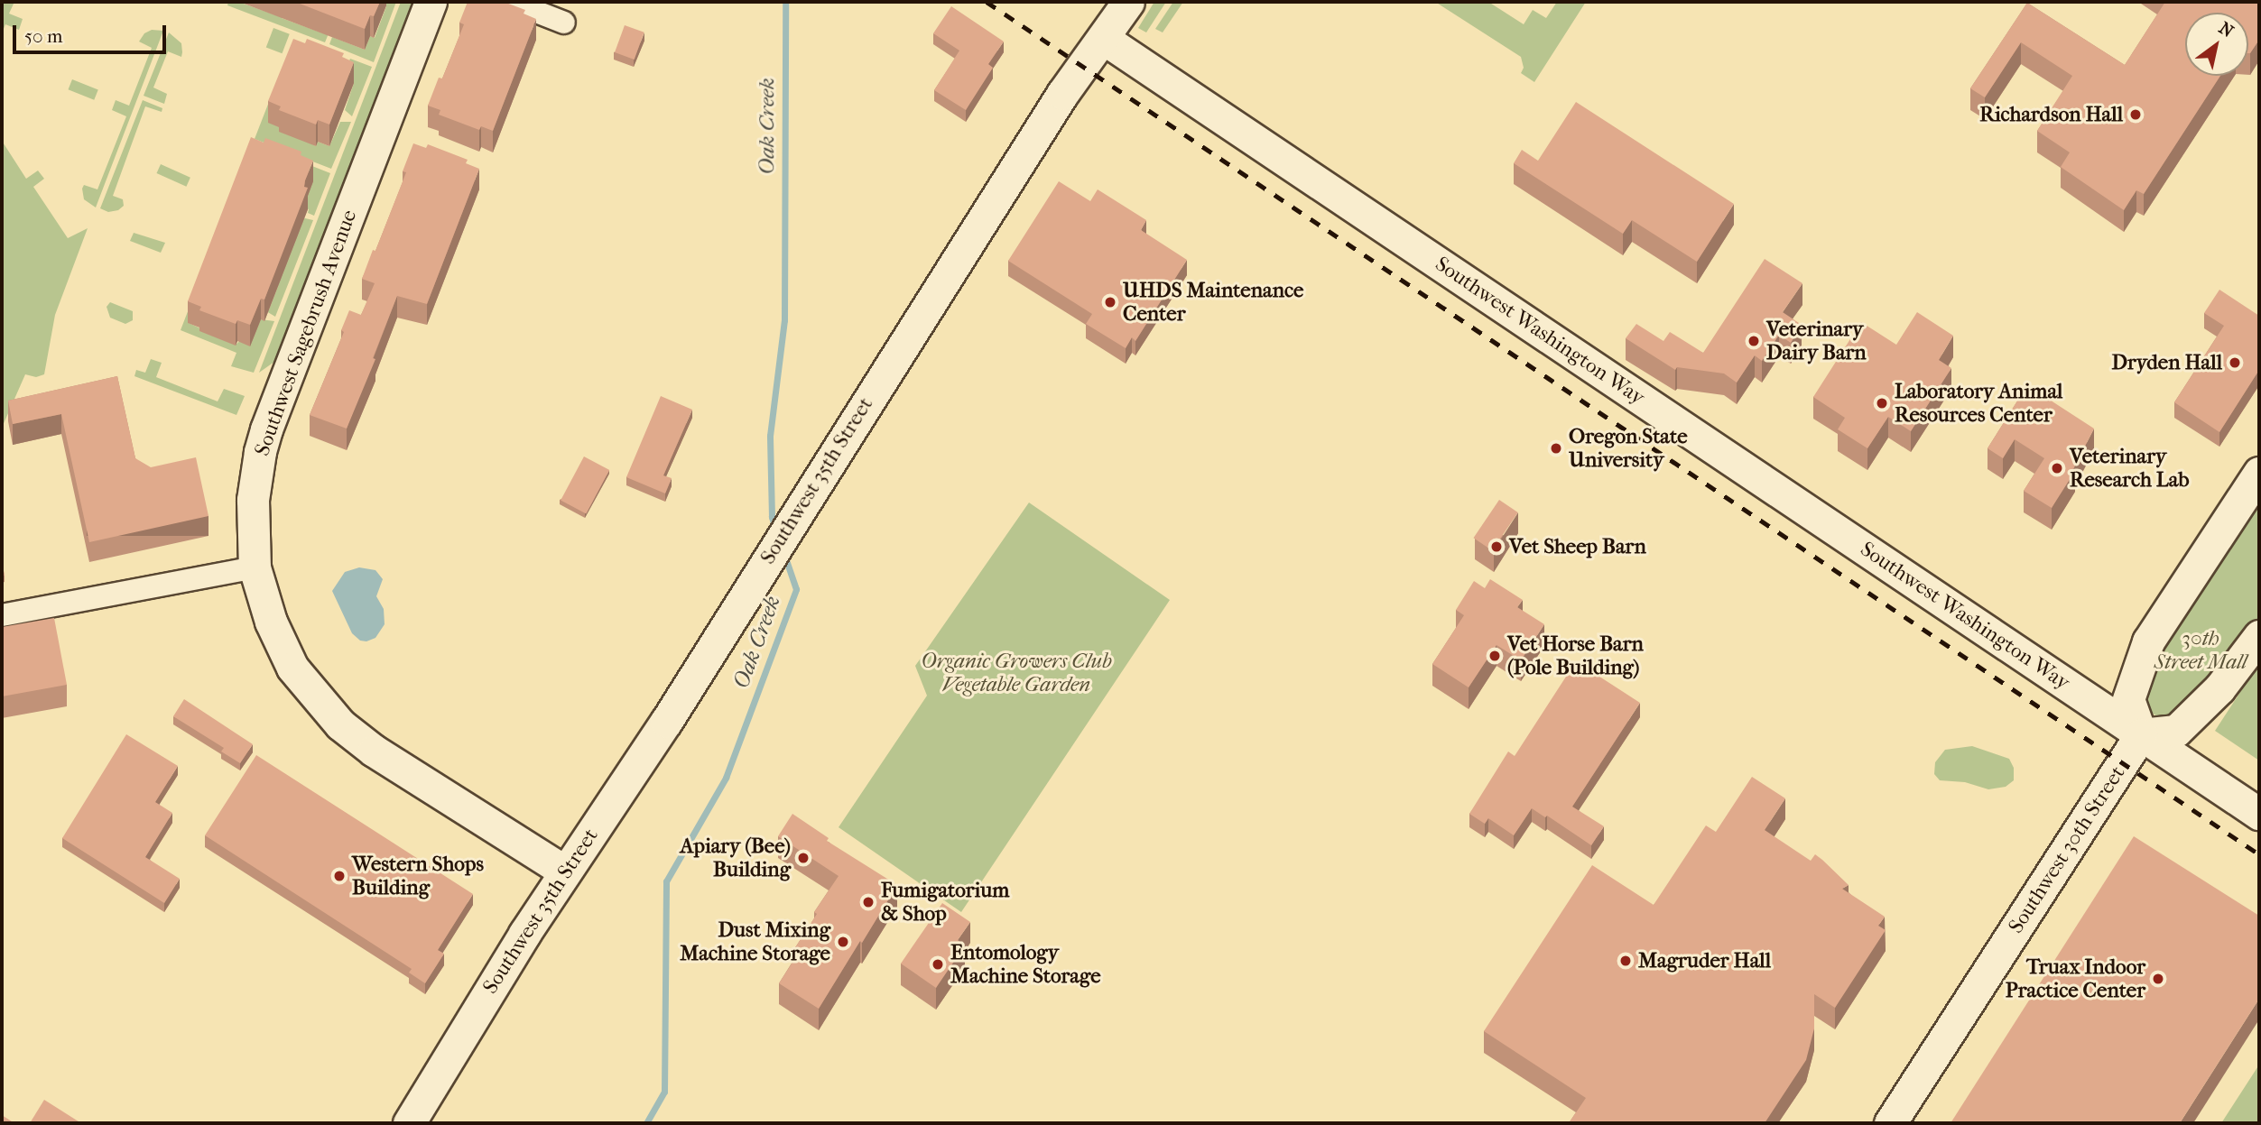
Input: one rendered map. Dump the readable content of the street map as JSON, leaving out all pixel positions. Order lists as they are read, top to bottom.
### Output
{
  "streets": {
    "street": [
      "Southwest Washington Way",
      "Southwest Sagebrush Avenue",
      "Southwest 35th Street",
      "Southwest 30th Street"
    ]
  },
  "crossings": [
    ["Southwest Washington Way", "Southwest 35th Street"],
    ["Southwest Washington Way", "Southwest 30th Street"],
    ["Southwest Sagebrush Avenue", "Southwest 35th Street"]
  ],
  "water": ["Oak Creek"],
  "parks": ["30th Street Mall", "Organic Growers Club Vegetable Garden"],
  "places": [
    "Richardson Hall",
    "UHDS Maintenance Center",
    "Veterinary Dairy Barn",
    "Dryden Hall",
    "Laboratory Animal Resources Center",
    "Oregon State University",
    "Veterinary Research Lab",
    "Vet Sheep Barn",
    "Vet Horse Barn (Pole Building)",
    "Apiary (Bee) Building",
    "Western Shops Building",
    "Fumigatorium & Shop",
    "Dust Mixing Machine Storage",
    "Magruder Hall",
    "Entomology Machine Storage",
    "Truax Indoor Practice Center"
  ],
  "scale_bar": "50 m",
  "north": "top right"
}
